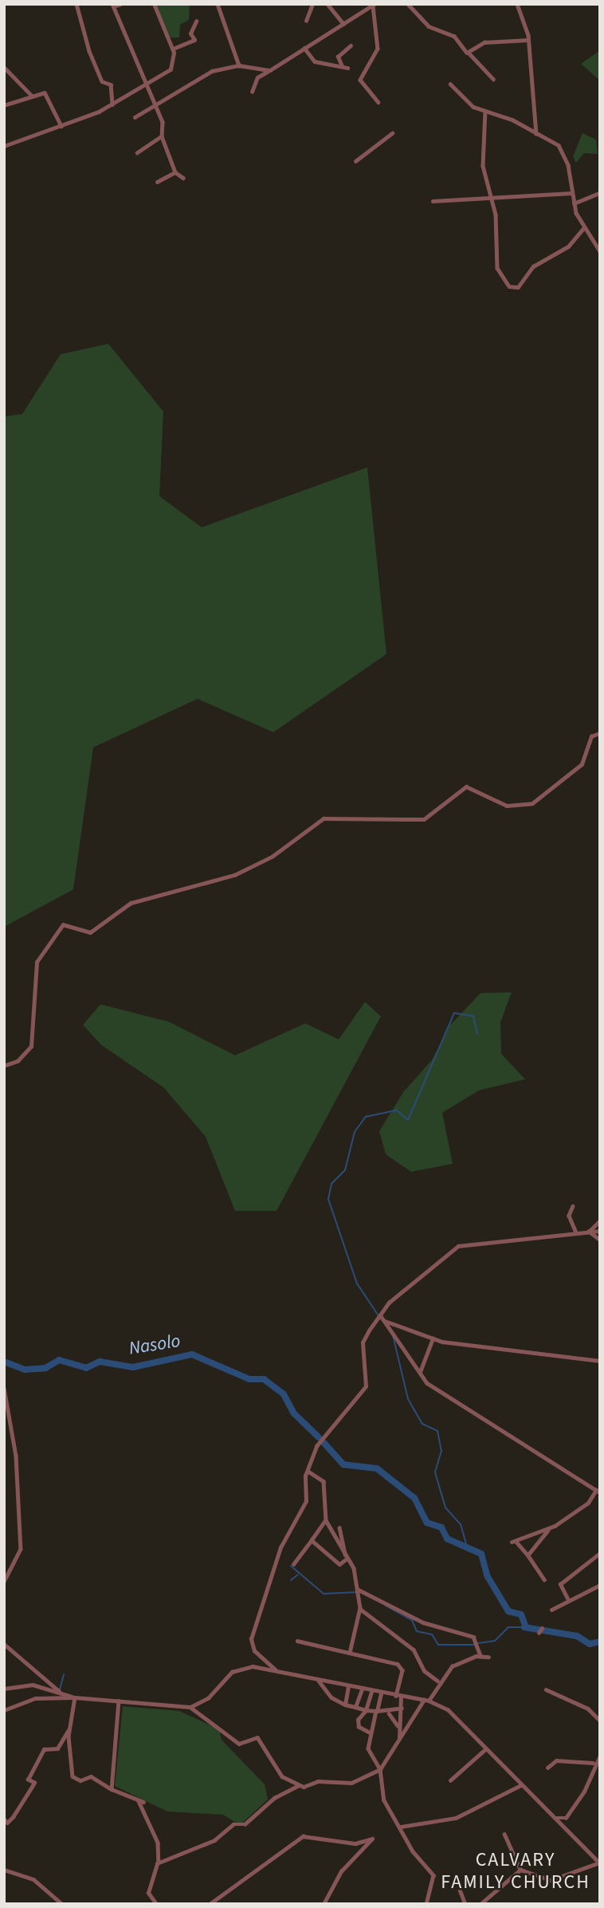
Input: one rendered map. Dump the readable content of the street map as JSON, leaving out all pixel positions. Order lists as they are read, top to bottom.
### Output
{
  "districts": ["CALVARY FAMILY CHURCH"],
  "water": ["Nasolo"]
}
